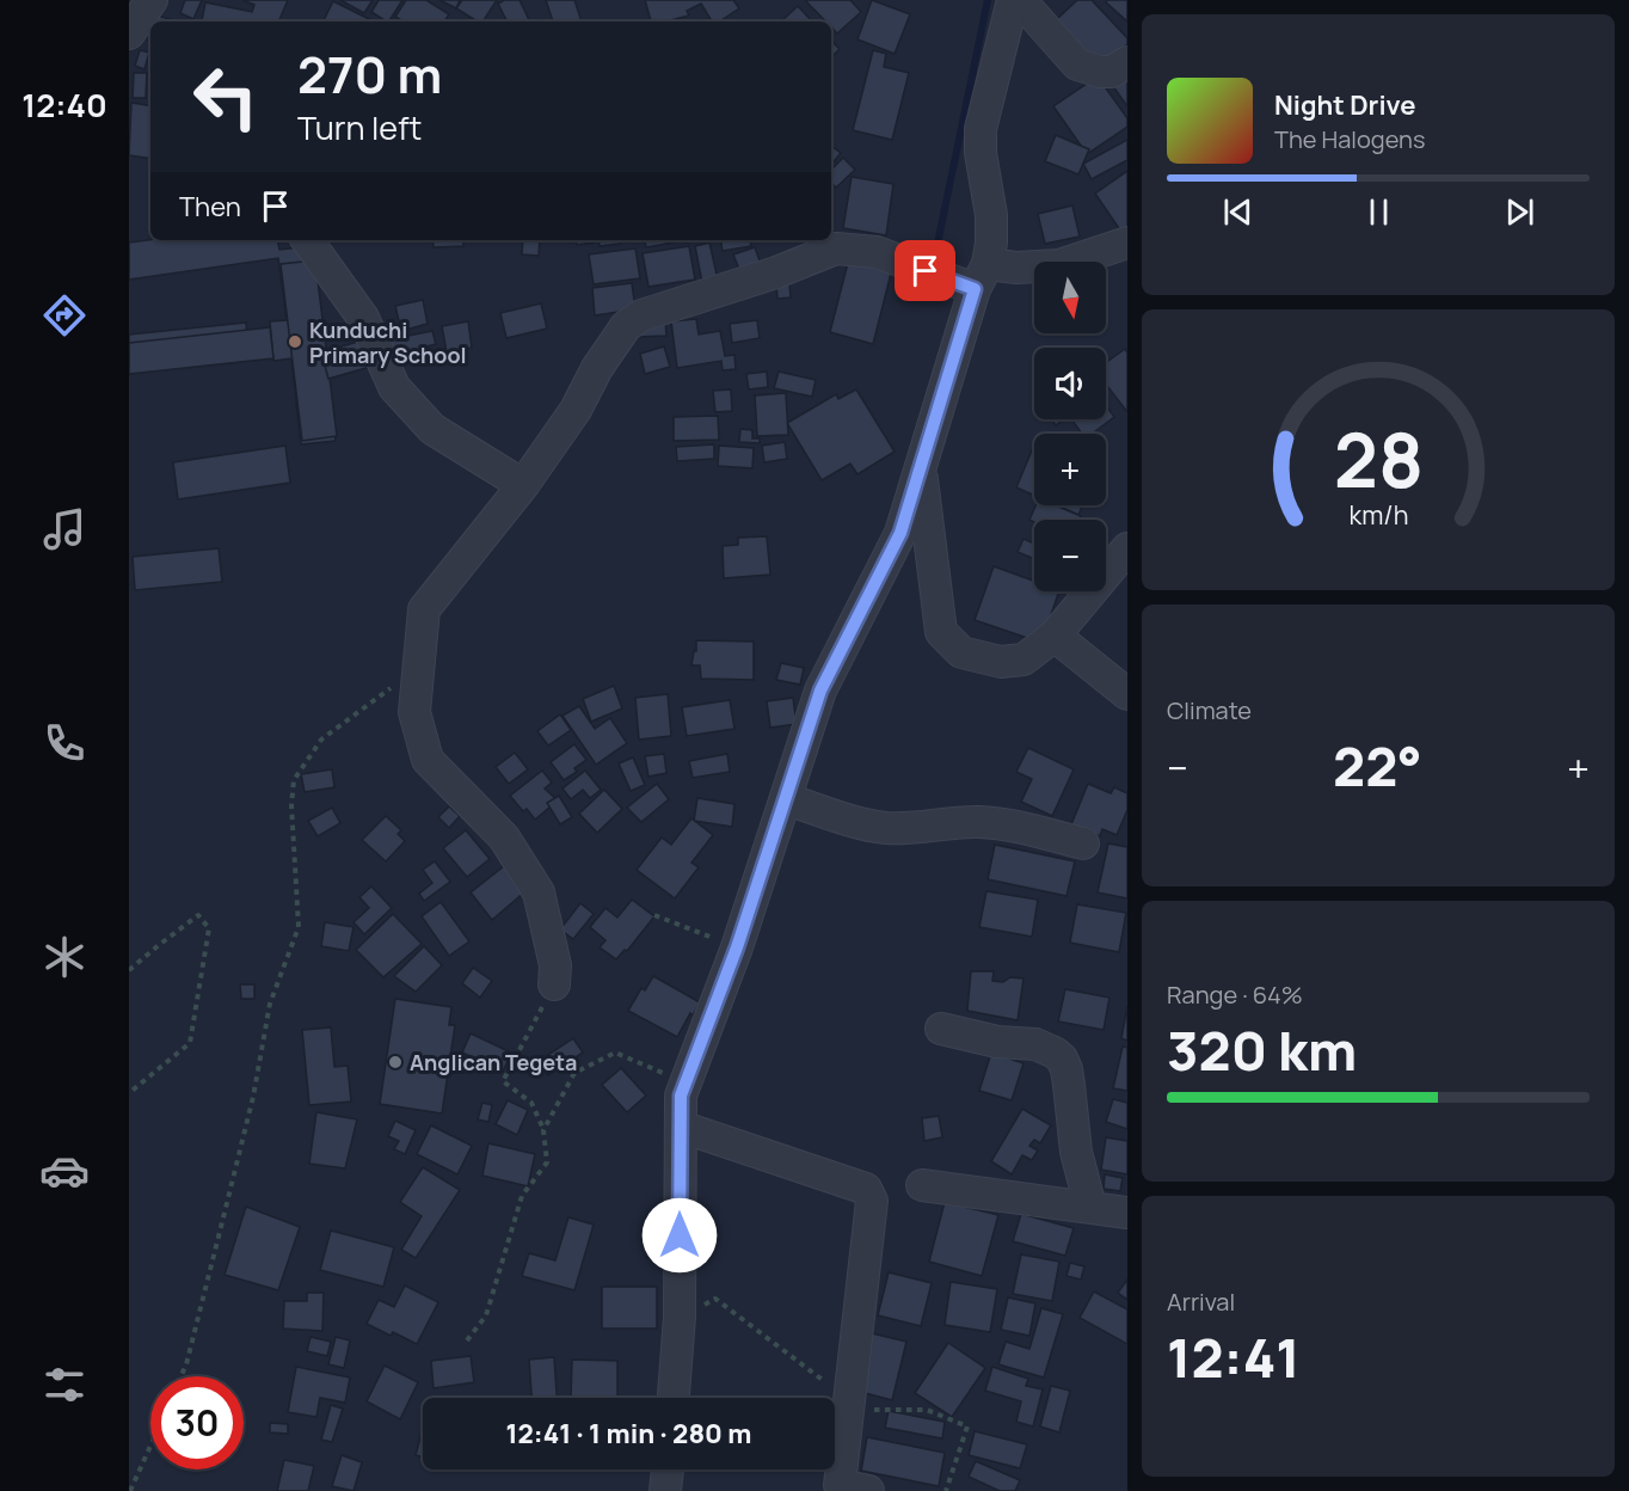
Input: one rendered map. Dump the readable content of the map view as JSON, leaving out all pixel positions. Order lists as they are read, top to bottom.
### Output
{
  "places": ["Kunduchi Primary School", "Anglican Tegeta"],
  "north": "bottom",
  "page": {
    "tabs": "12:40",
    "turn": ["270 m", "Turn left"],
    "song": ["Night Drive", "The Halogens"],
    "then": "Then",
    "map_buttons": ["+", "−"],
    "tile": [
      "Climate",
      ["Range · 64%", "320 km"],
      ["Arrival", "12:41"]
    ],
    "heat": ["−", "22°", "+"],
    "limit": "30",
    "trip": "12:41 · 1 min · 280 m",
    "gauge": ["28", "km/h"]
  }
}
